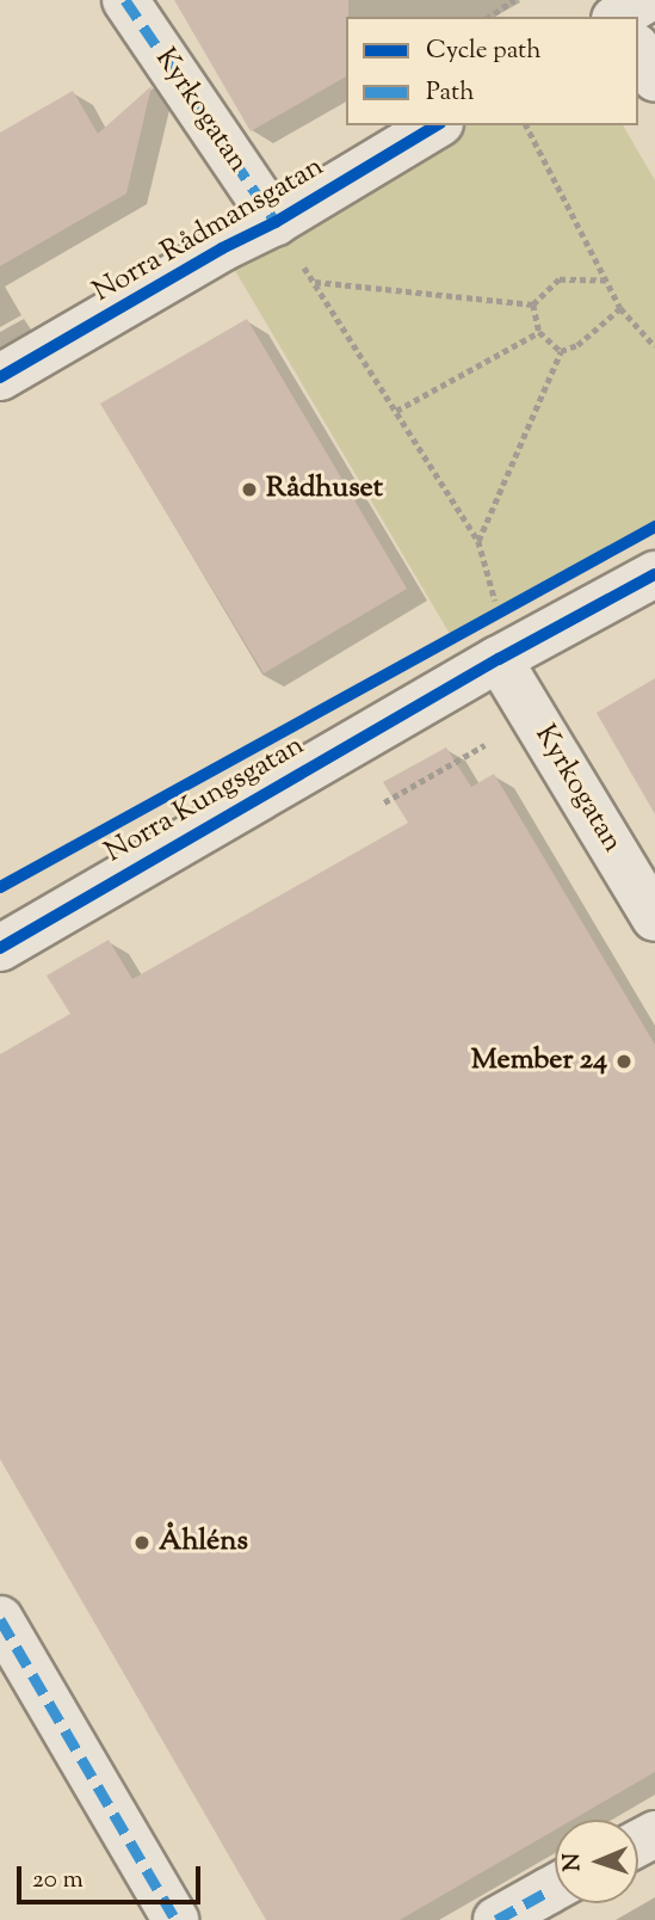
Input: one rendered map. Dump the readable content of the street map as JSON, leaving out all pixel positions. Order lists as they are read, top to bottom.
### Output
{
  "streets": {
    "street": ["Kyrkogatan", "Norra Rådmansgatan", "Norra Kungsgatan"]
  },
  "crossings": [
    ["Kyrkogatan", "Norra Rådmansgatan"],
    ["Kyrkogatan", "Norra Kungsgatan"]
  ],
  "places": ["Rådhuset", "Member 24", "Åhléns"],
  "legend": ["Cycle path", "Path"],
  "scale_bar": "20 m",
  "north": "left"
}
